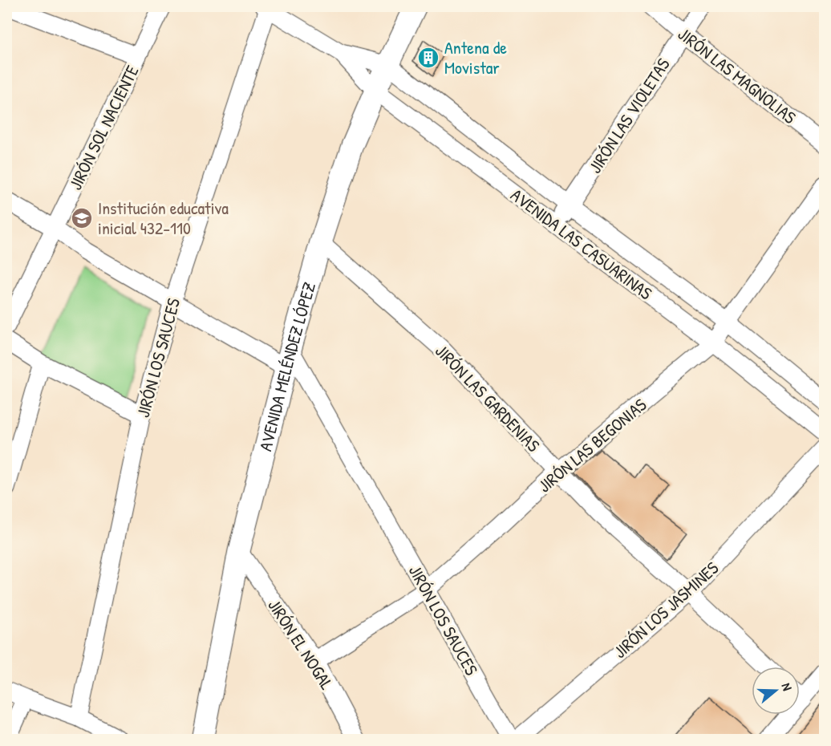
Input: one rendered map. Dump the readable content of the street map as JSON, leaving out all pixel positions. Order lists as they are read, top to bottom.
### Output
{
  "streets": {
    "street": [
      "JIRÓN LAS MAGNOLIAS",
      "JIRÓN LAS VIOLETAS",
      "JIRÓN SOL NACIENTE",
      "AVENIDA LAS CASUARINAS",
      "JIRÓN LOS SAUCES",
      "AVENIDA MELÉNDEZ LÓPEZ",
      "JIRÓN LAS GARDENIAS",
      "JIRÓN LAS BEGONIAS",
      "JIRÓN LOS JASMINES",
      "JIRÓN EL NOGAL"
    ]
  },
  "crossings": [
    ["JIRÓN LAS MAGNOLIAS", "JIRÓN LAS VIOLETAS"],
    ["JIRÓN LAS VIOLETAS", "AVENIDA LAS CASUARINAS"],
    ["AVENIDA LAS CASUARINAS", "JIRÓN LOS SAUCES"],
    ["AVENIDA LAS CASUARINAS", "AVENIDA MELÉNDEZ LÓPEZ"],
    ["AVENIDA LAS CASUARINAS", "JIRÓN LAS BEGONIAS"],
    ["JIRÓN LOS SAUCES", "AVENIDA MELÉNDEZ LÓPEZ"],
    ["JIRÓN LOS SAUCES", "JIRÓN LAS BEGONIAS"],
    ["AVENIDA MELÉNDEZ LÓPEZ", "JIRÓN LAS GARDENIAS"],
    ["AVENIDA MELÉNDEZ LÓPEZ", "JIRÓN EL NOGAL"],
    ["JIRÓN LAS GARDENIAS", "JIRÓN LAS BEGONIAS"],
    ["JIRÓN LAS GARDENIAS", "JIRÓN LOS JASMINES"],
    ["JIRÓN LAS BEGONIAS", "JIRÓN EL NOGAL"]
  ],
  "places": {
    "building": ["Antena de Movistar"],
    "school or university": ["Institución educativa inicial 432-110"]
  },
  "north": "right"
}
